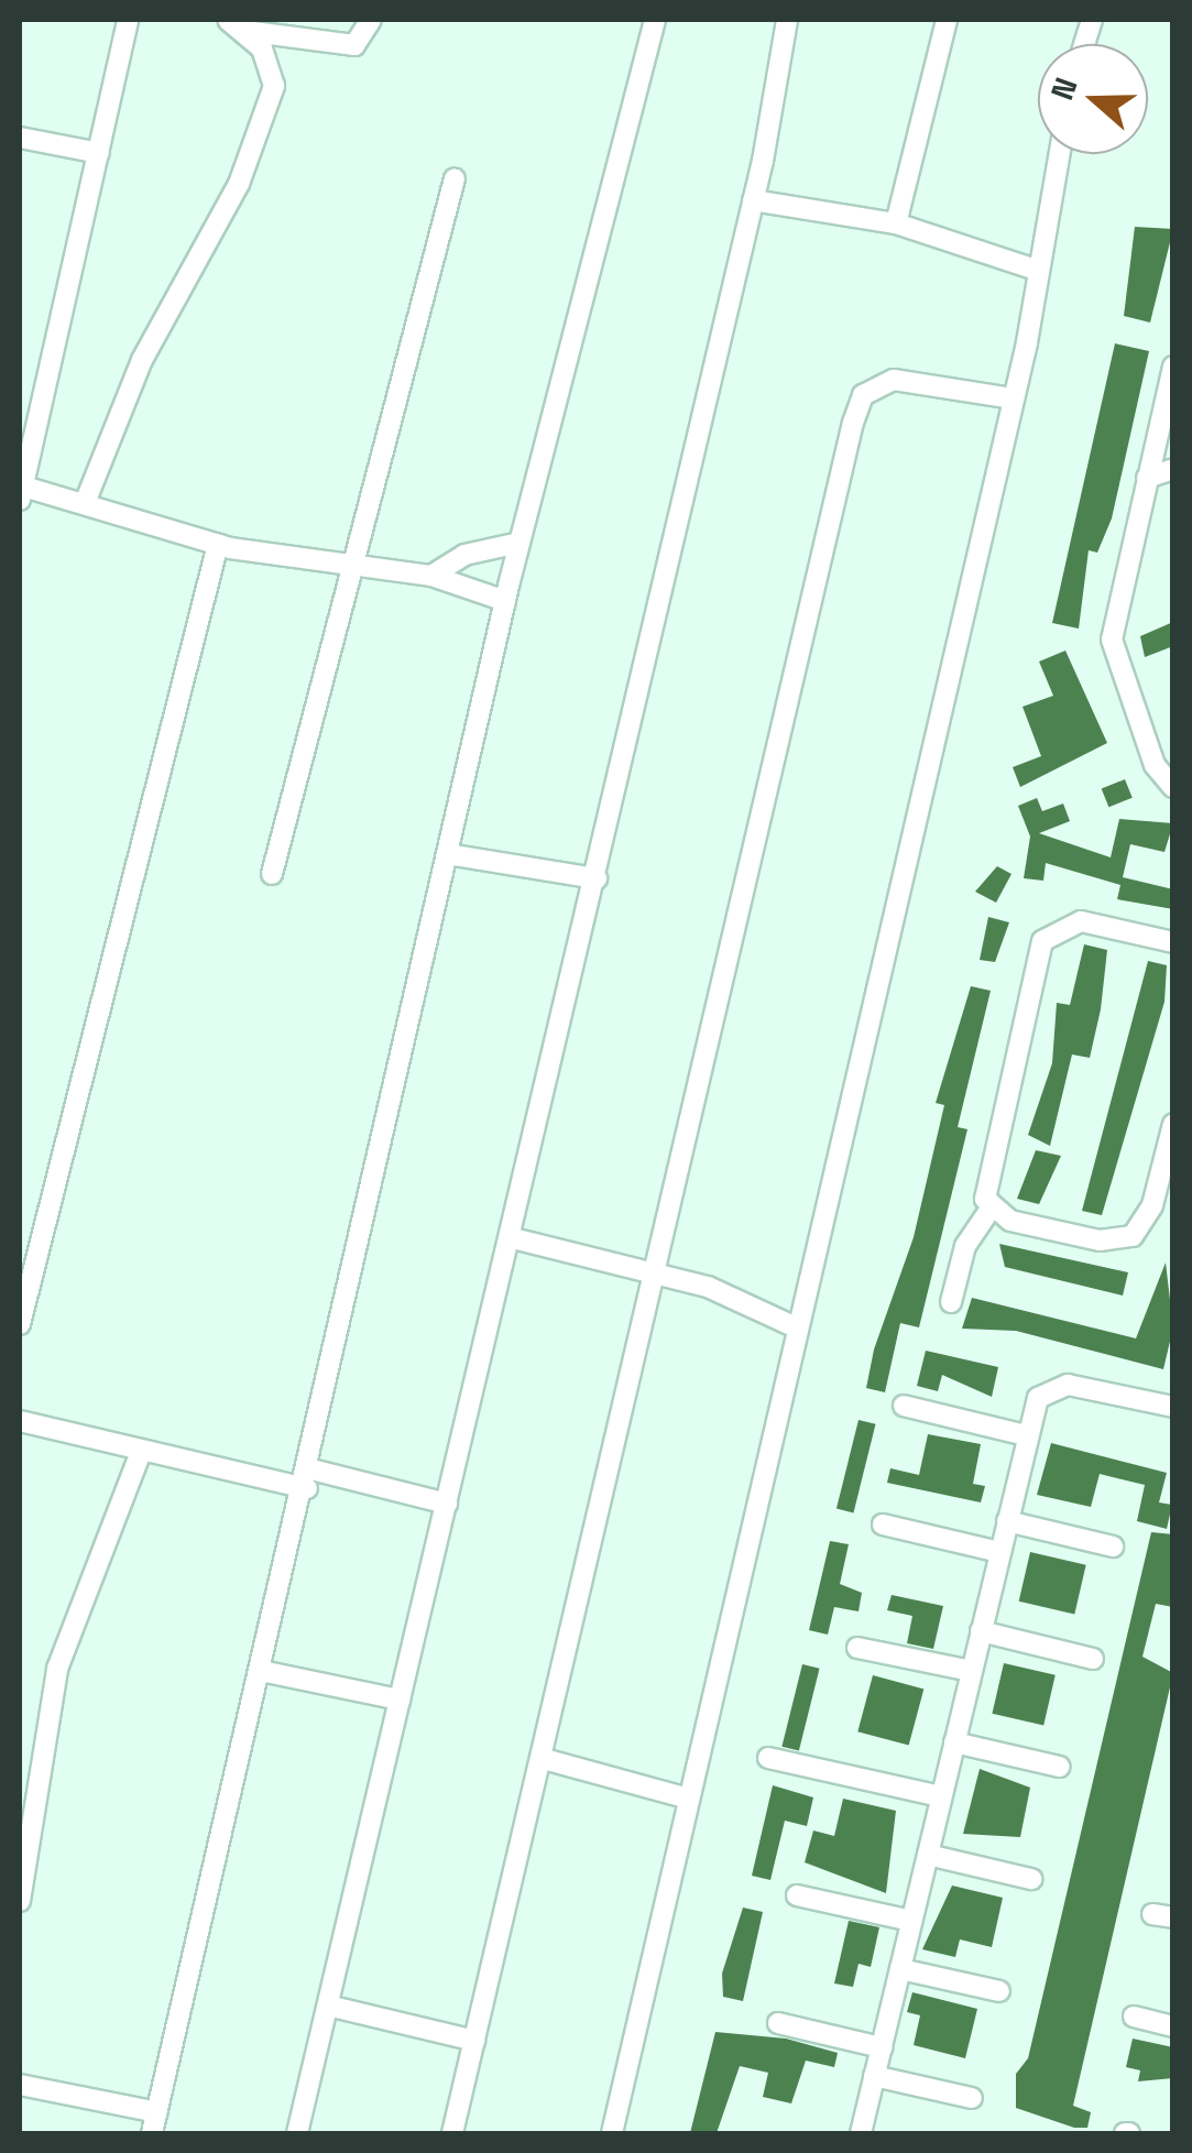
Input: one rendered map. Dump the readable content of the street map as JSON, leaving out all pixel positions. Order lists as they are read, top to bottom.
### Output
{
  "north": "left"
}
